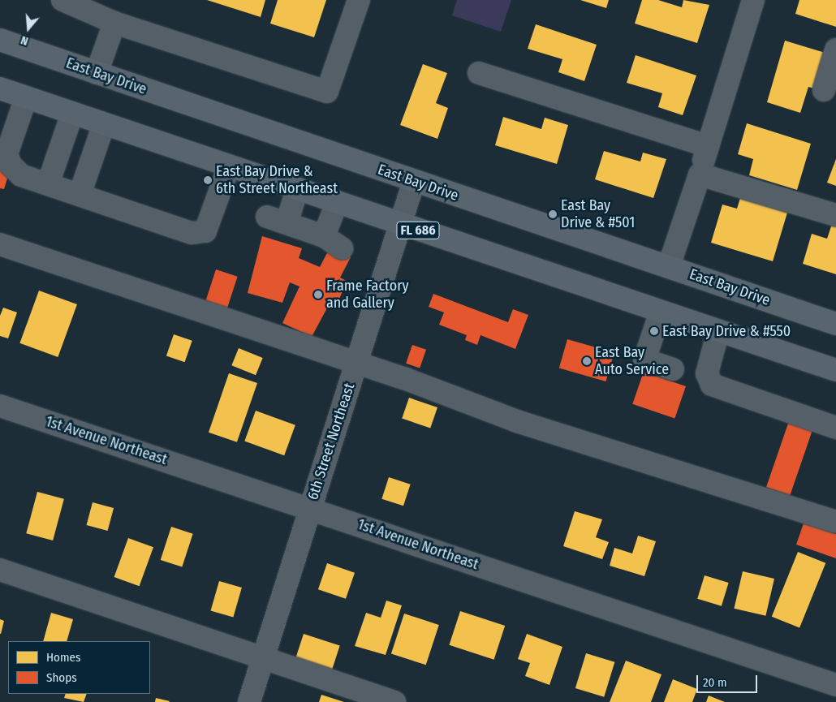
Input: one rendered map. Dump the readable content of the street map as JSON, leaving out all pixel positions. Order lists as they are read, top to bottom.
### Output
{
  "streets": {
    "main road": ["East Bay Drive", "FL 686"],
    "street": ["1st Avenue Northeast", "6th Street Northeast"]
  },
  "crossings": [
    ["East Bay Drive", "6th Street Northeast"],
    ["FL 686", "6th Street Northeast"],
    ["1st Avenue Northeast", "6th Street Northeast"]
  ],
  "places": [
    "East Bay Drive & 6th Street Northeast",
    "East Bay Drive & #501",
    "Frame Factory and Gallery",
    "East Bay Drive & #550",
    "East Bay Auto Service"
  ],
  "legend": ["Homes", "Shops"],
  "scale_bar": "20 m",
  "north": "bottom"
}
